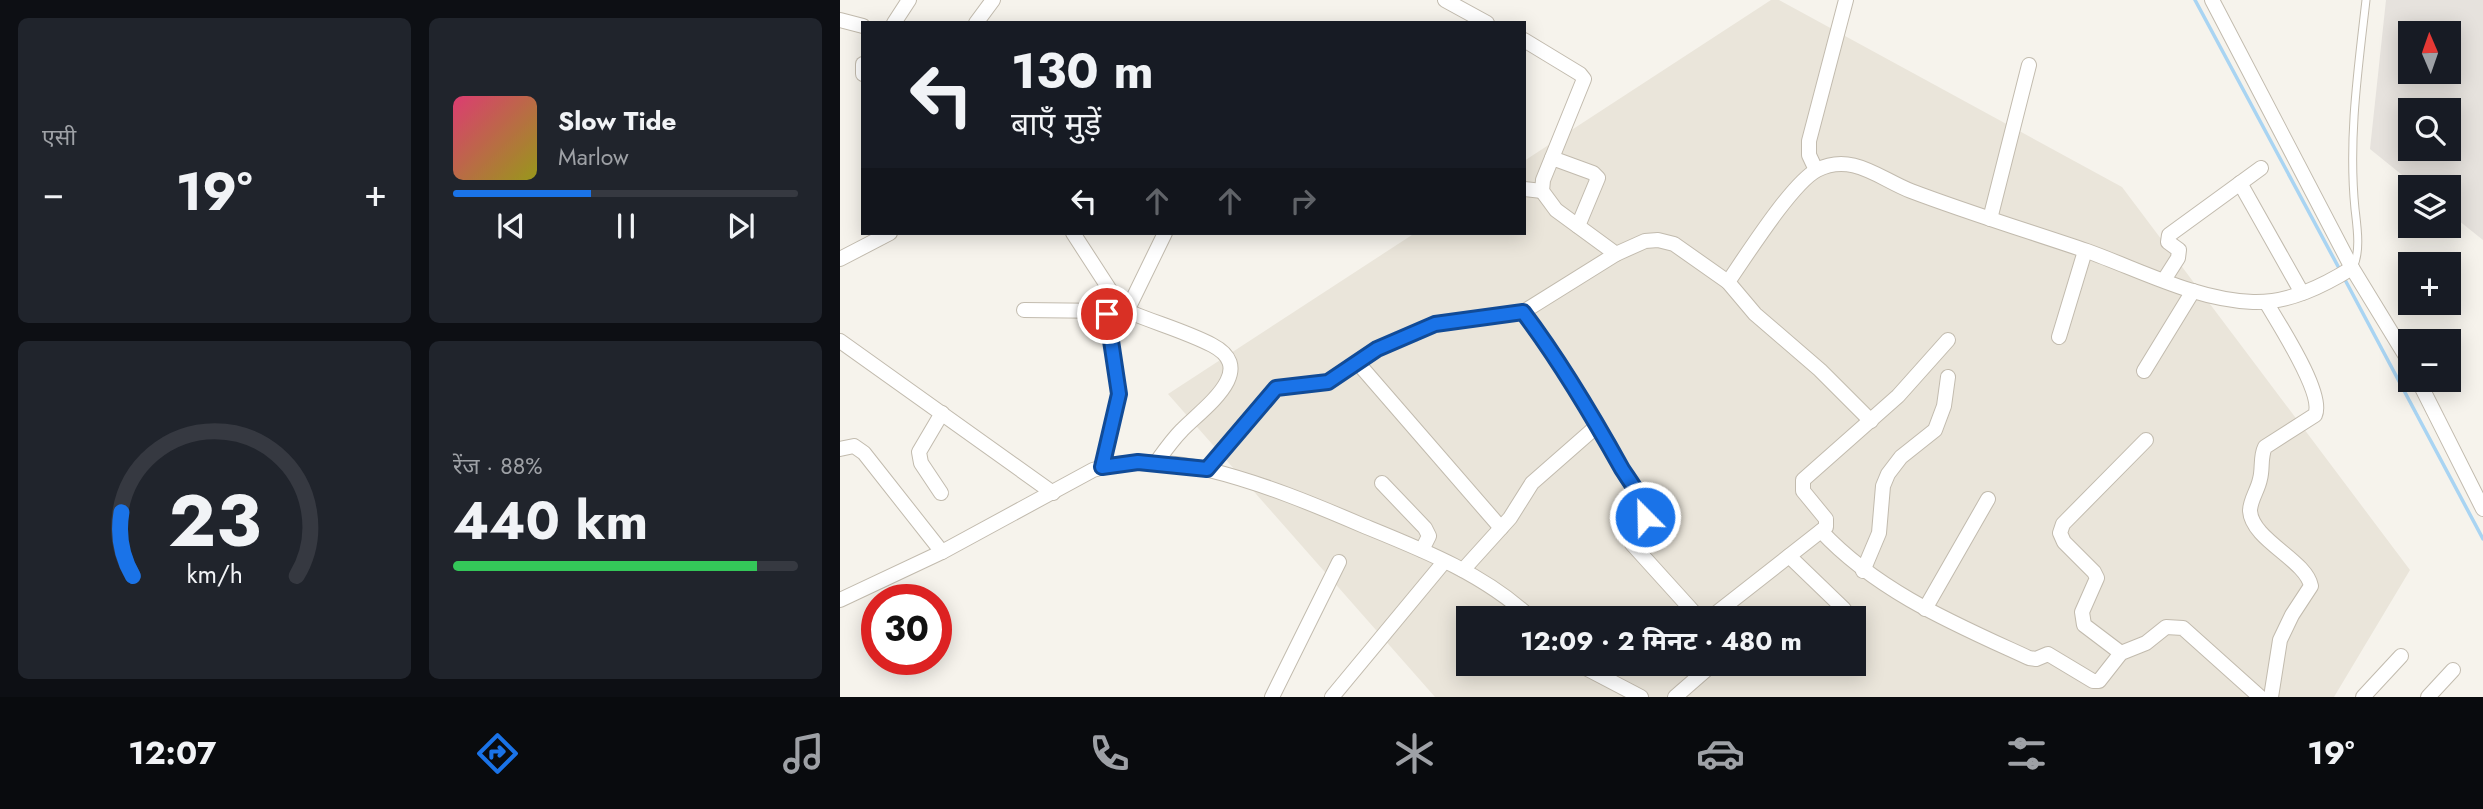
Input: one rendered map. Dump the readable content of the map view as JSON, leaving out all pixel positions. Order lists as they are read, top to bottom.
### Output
{
  "north": "top",
  "page": {
    "tile": [
      "एसी",
      ["रेंज · 88%", "440 km"]
    ],
    "map_buttons": ["+", "−"],
    "turn": ["130 m", "बाएँ मुड़ें"],
    "song": ["Slow Tide", "Marlow"],
    "heat": ["−", "19°", "+"],
    "limit": "30",
    "trip": "12:09 · 2 मिनट · 480 m",
    "tabs": ["12:07", "19°"],
    "gauge": ["23", "km/h"]
  }
}
